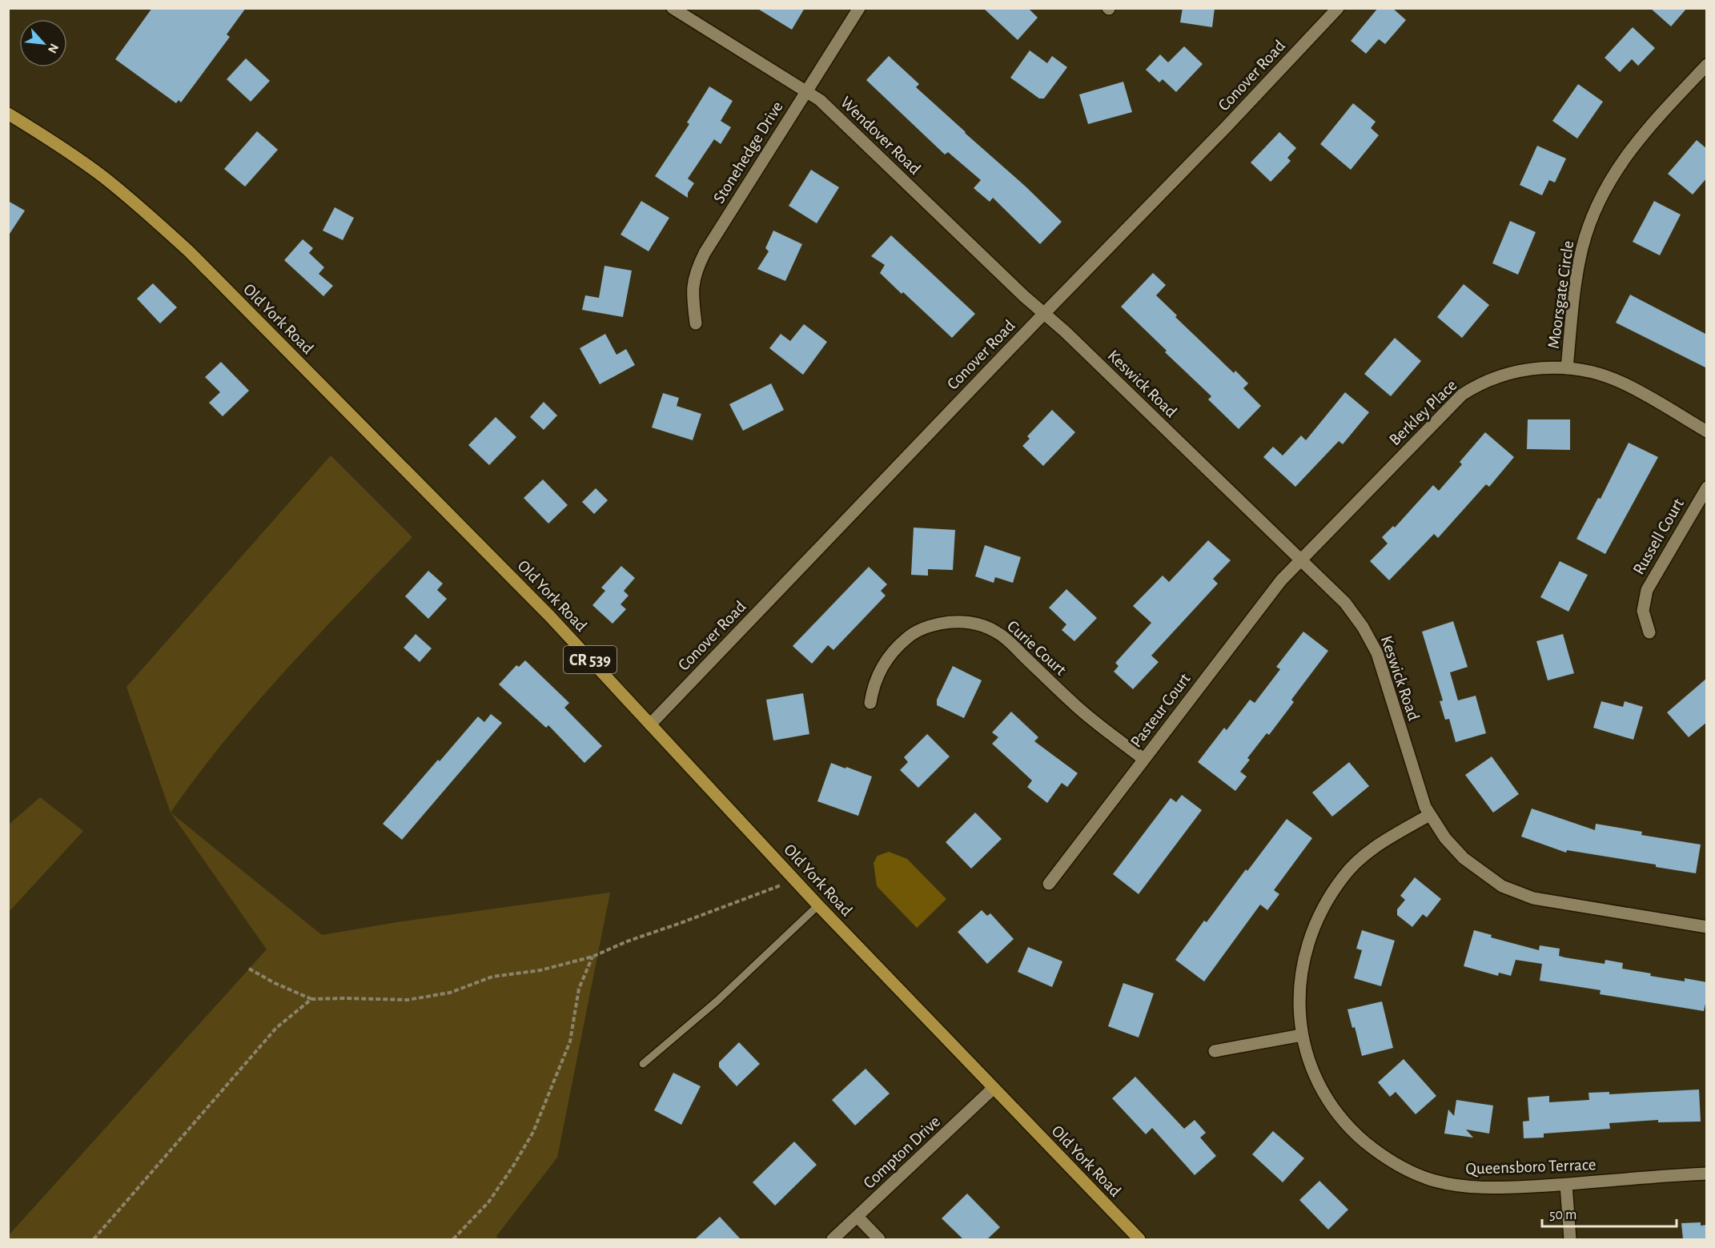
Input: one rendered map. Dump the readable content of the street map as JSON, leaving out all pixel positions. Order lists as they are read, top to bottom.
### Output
{
  "streets": {
    "main road": ["Old York Road", "CR 539"],
    "street": [
      "Conover Road",
      "Wendover Road",
      "Stonehedge Drive",
      "Moorsgate Circle",
      "Keswick Road",
      "Berkley Place",
      "Russell Court",
      "Curie Court",
      "Pasteur Court",
      "Compton Drive",
      "Queensboro Terrace"
    ]
  },
  "crossings": [
    ["Conover Road", "Wendover Road"],
    ["Conover Road", "Old York Road"],
    ["Conover Road", "Keswick Road"],
    ["Wendover Road", "Stonehedge Drive"],
    ["Wendover Road", "Keswick Road"],
    ["Moorsgate Circle", "Berkley Place"],
    ["Old York Road", "Compton Drive"],
    ["Keswick Road", "Berkley Place"],
    ["Keswick Road", "Pasteur Court"],
    ["Keswick Road", "Queensboro Terrace"],
    ["Berkley Place", "Pasteur Court"],
    ["Curie Court", "Pasteur Court"]
  ],
  "scale_bar": "50 m",
  "north": "bottom right"
}
